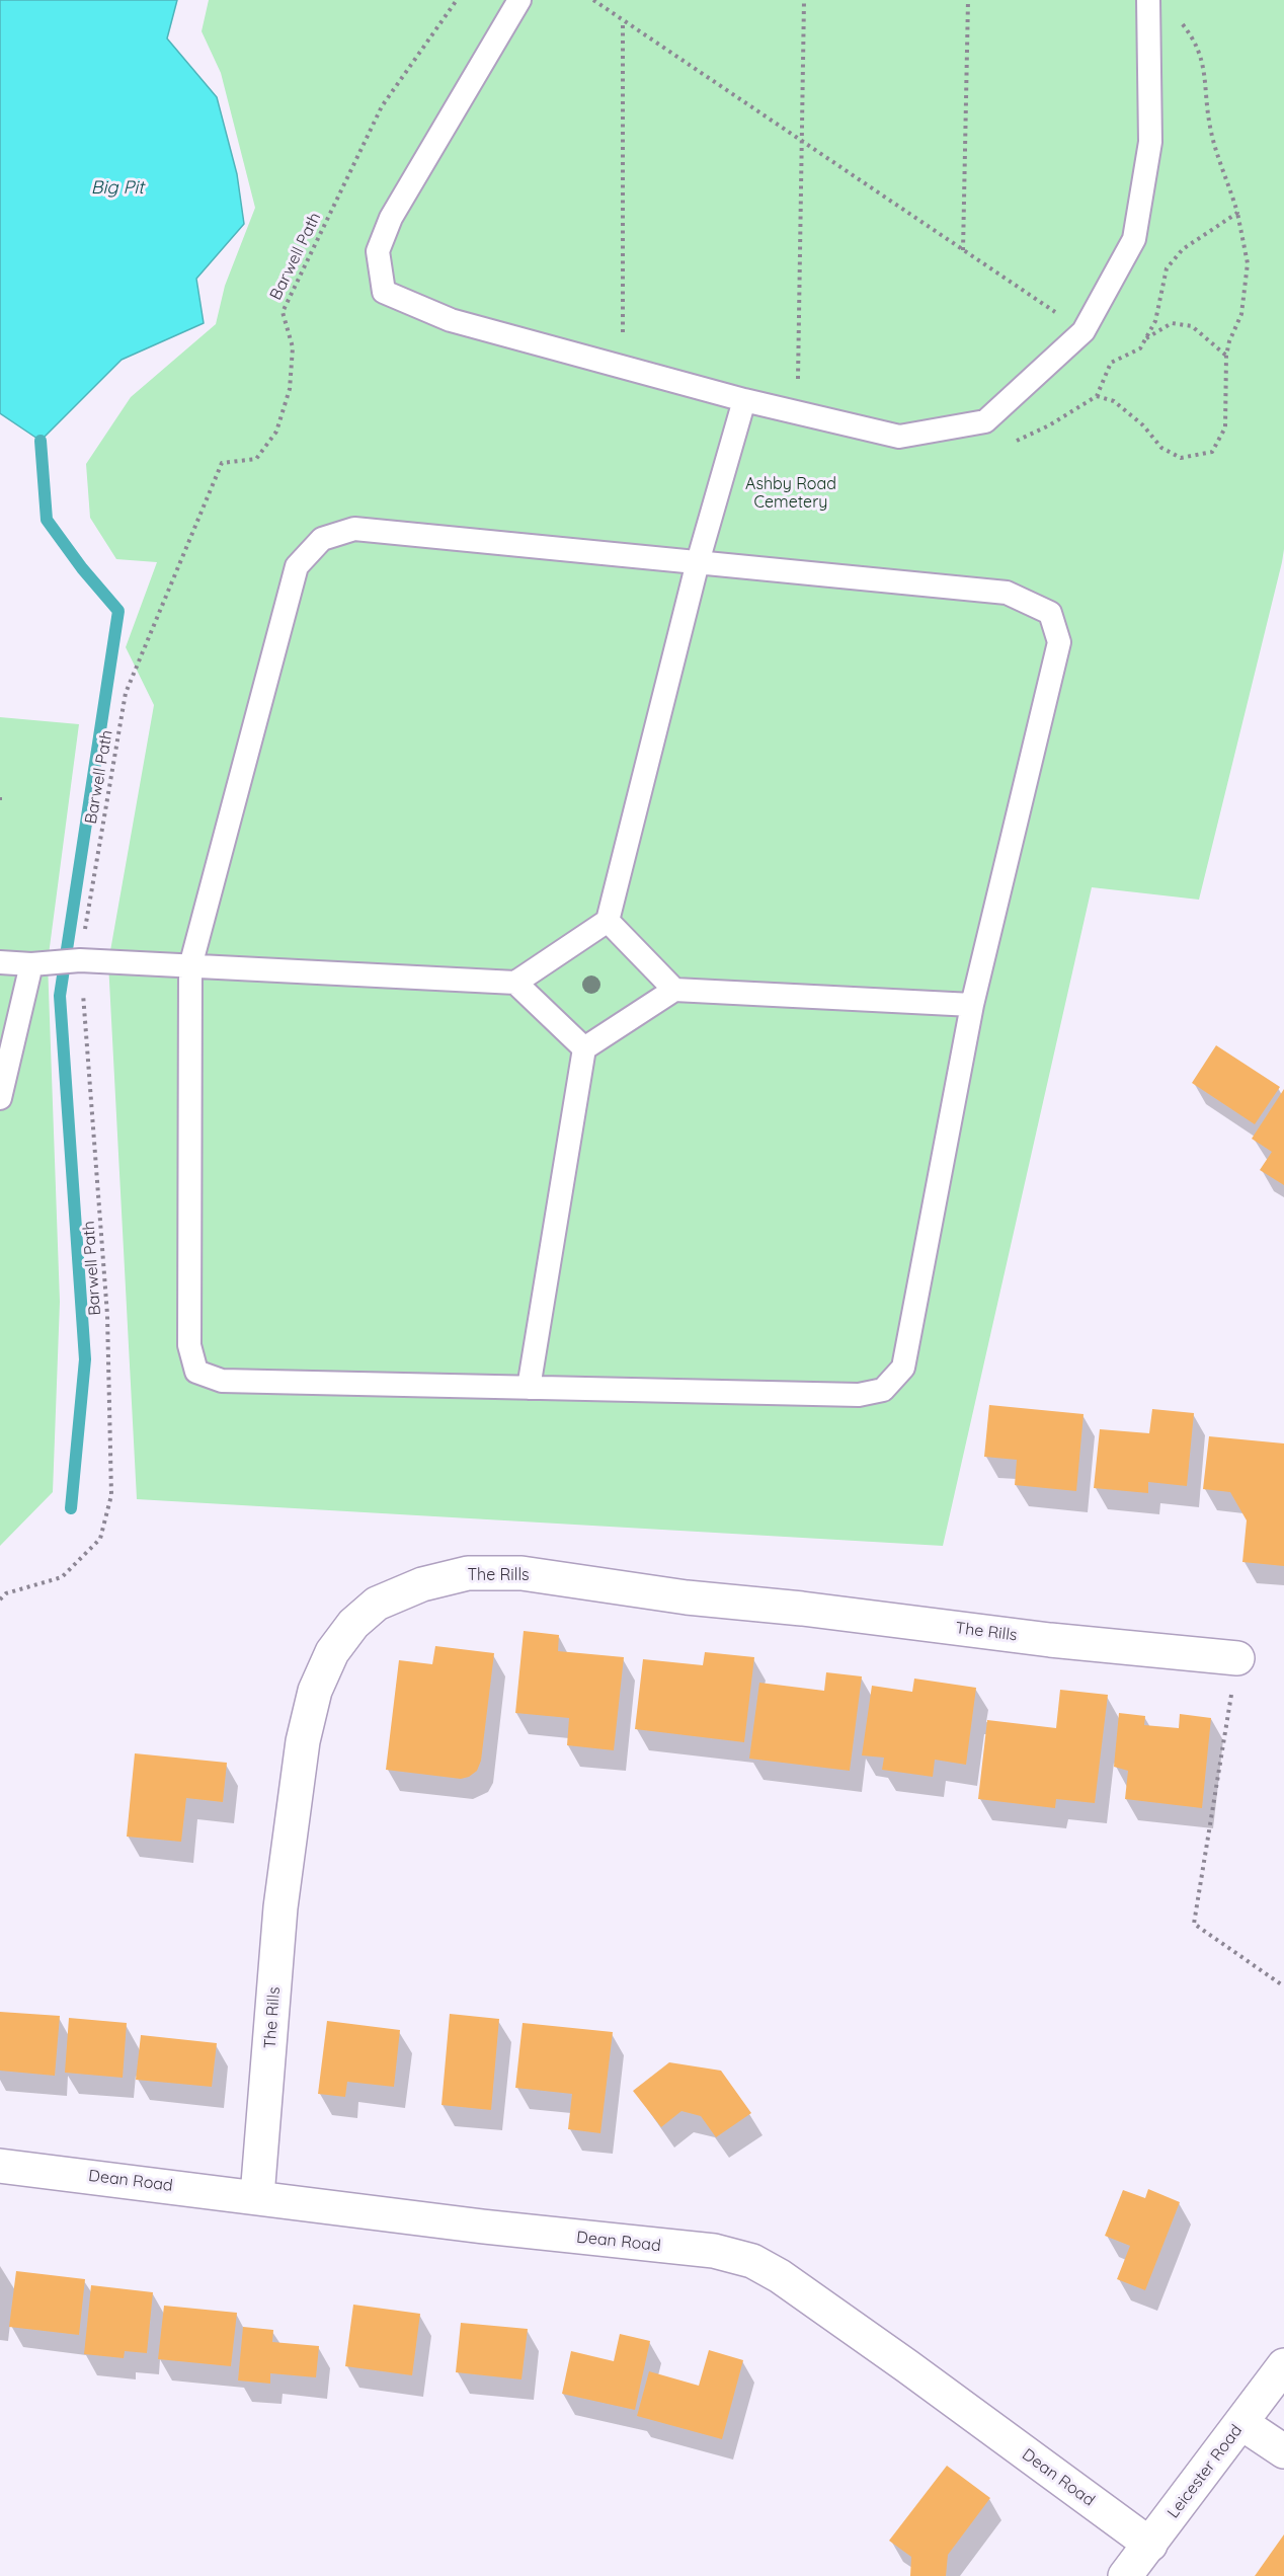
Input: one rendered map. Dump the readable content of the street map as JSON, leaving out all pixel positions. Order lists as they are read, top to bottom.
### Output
{
  "streets": {
    "street": ["The Rills", "Dean Road", "Leicester Road"],
    "path": ["Barwell Path"]
  },
  "crossings": [
    ["The Rills", "Dean Road"],
    ["Dean Road", "Leicester Road"]
  ],
  "water": ["Big Pit"],
  "parks": ["Ashby Road Cemetery"]
}
